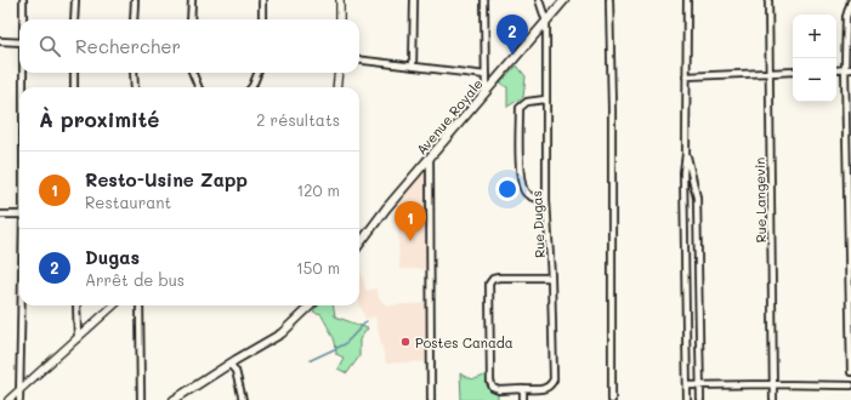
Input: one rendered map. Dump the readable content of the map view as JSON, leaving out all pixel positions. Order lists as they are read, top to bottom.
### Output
{
  "streets": {
    "main road": ["Avenue Royale"],
    "street": ["Rue Langevin", "Rue Dugas"]
  },
  "crossings": [
    ["Avenue Royale", "Rue Dugas"]
  ],
  "places": ["Postes Canada"],
  "page": {
    "map_buttons": ["+", "−"],
    "pins": ["2", "1"],
    "search": "Rechercher",
    "heading": ["À proximité", "2 résultats"],
    "list": [
      {
        "mark": "1",
        "name": "Resto-Usine Zapp",
        "note": "Restaurant",
        "value": "120 m"
      },
      {
        "mark": "2",
        "name": "Dugas",
        "note": "Arrêt de bus",
        "value": "150 m"
      }
    ]
  }
}
